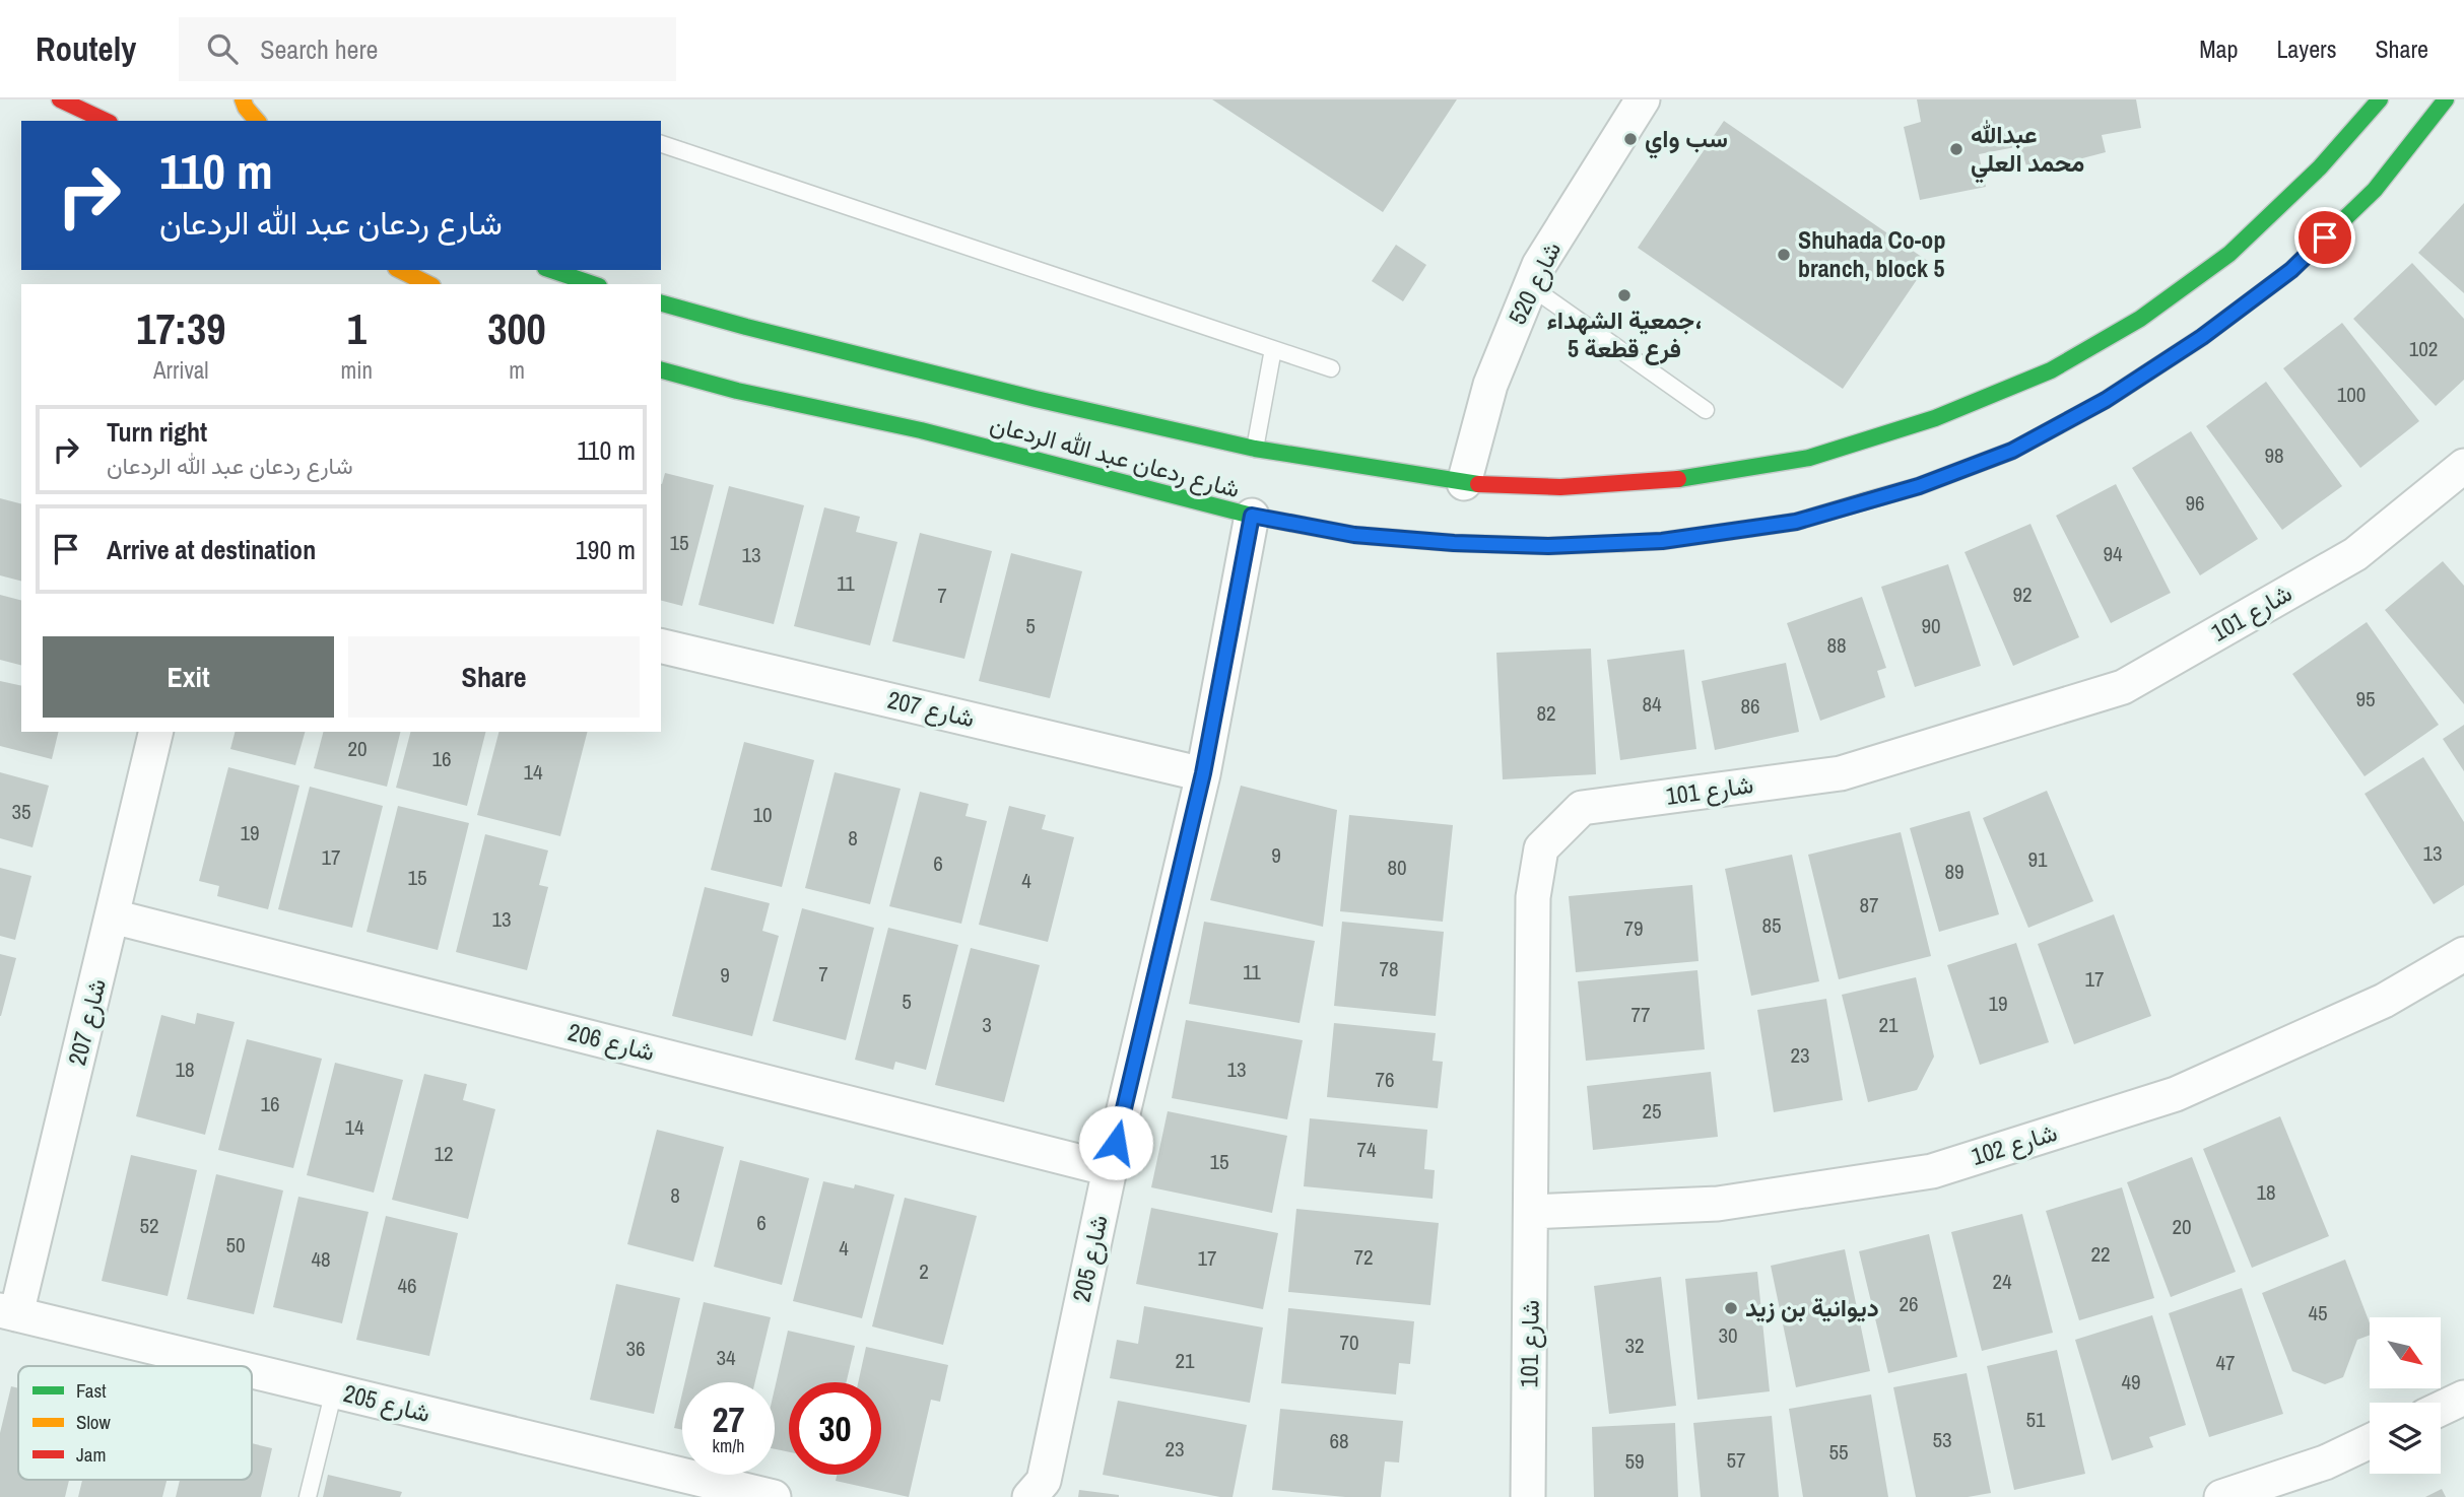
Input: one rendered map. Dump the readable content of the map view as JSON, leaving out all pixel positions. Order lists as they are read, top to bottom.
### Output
{
  "streets": {
    "street": [
      "شارع 520",
      "شارع ردعان عبد الله الردعان",
      "شارع 101",
      "شارع 207",
      "شارع 206",
      "شارع 102",
      "شارع 205"
    ]
  },
  "crossings": [
    ["شارع 520", "شارع ردعان عبد الله الردعان"],
    ["شارع ردعان عبد الله الردعان", "شارع 205"],
    ["شارع 101", "شارع 102"],
    ["شارع 207", "شارع 206"],
    ["شارع 207", "شارع 205"],
    ["شارع 206", "شارع 205"]
  ],
  "places": [
    "سب واي",
    "عبدالله محمد العلي",
    "Shuhada Co-op branch, block 5",
    "جمعية الشهداء، فرع قطعة 5",
    "ديوانية بن زيد"
  ],
  "house_numbers": [
    "102",
    "100",
    "98",
    "96",
    "15",
    "94",
    "13",
    "11",
    "92",
    "7",
    "5",
    "90",
    "88",
    "95",
    "84",
    "86",
    "82",
    "20",
    "16",
    "14",
    "35",
    "10",
    "19",
    "8",
    "13",
    "9",
    "17",
    "91",
    "6",
    "80",
    "89",
    "15",
    "4",
    "87",
    "13",
    "85",
    "79",
    "78",
    "11",
    "7",
    "9",
    "17",
    "5",
    "19",
    "77",
    "3",
    "21",
    "23",
    "18",
    "13",
    "76",
    "16",
    "25",
    "14",
    "74",
    "12",
    "15",
    "18",
    "8",
    "6",
    "52",
    "20",
    "50",
    "4",
    "22",
    "72",
    "17",
    "48",
    "2",
    "24",
    "46",
    "26",
    "45",
    "30",
    "70",
    "32",
    "36",
    "34",
    "21",
    "47",
    "49",
    "51",
    "53",
    "68",
    "23",
    "55",
    "57",
    "59"
  ],
  "legend": ["Fast", "Slow", "Jam"],
  "north": "bottom right",
  "page": {
    "header": "Routely",
    "search": "Search here",
    "nav": ["Map", "Layers", "Share"],
    "turn": ["110 m", "شارع ردعان عبد الله الردعان"],
    "eta": [
      "17:39",
      "Arrival",
      "1",
      "min",
      "300",
      "m"
    ],
    "list": [
      {
        "name": "Turn right",
        "note": "شارع ردعان عبد الله الردعان",
        "value": "110 m"
      },
      {
        "name": "Arrive at destination",
        "value": "190 m"
      }
    ],
    "buttons": ["Exit", "Share"],
    "speed": "27 km/h",
    "limit": "30"
  }
}
